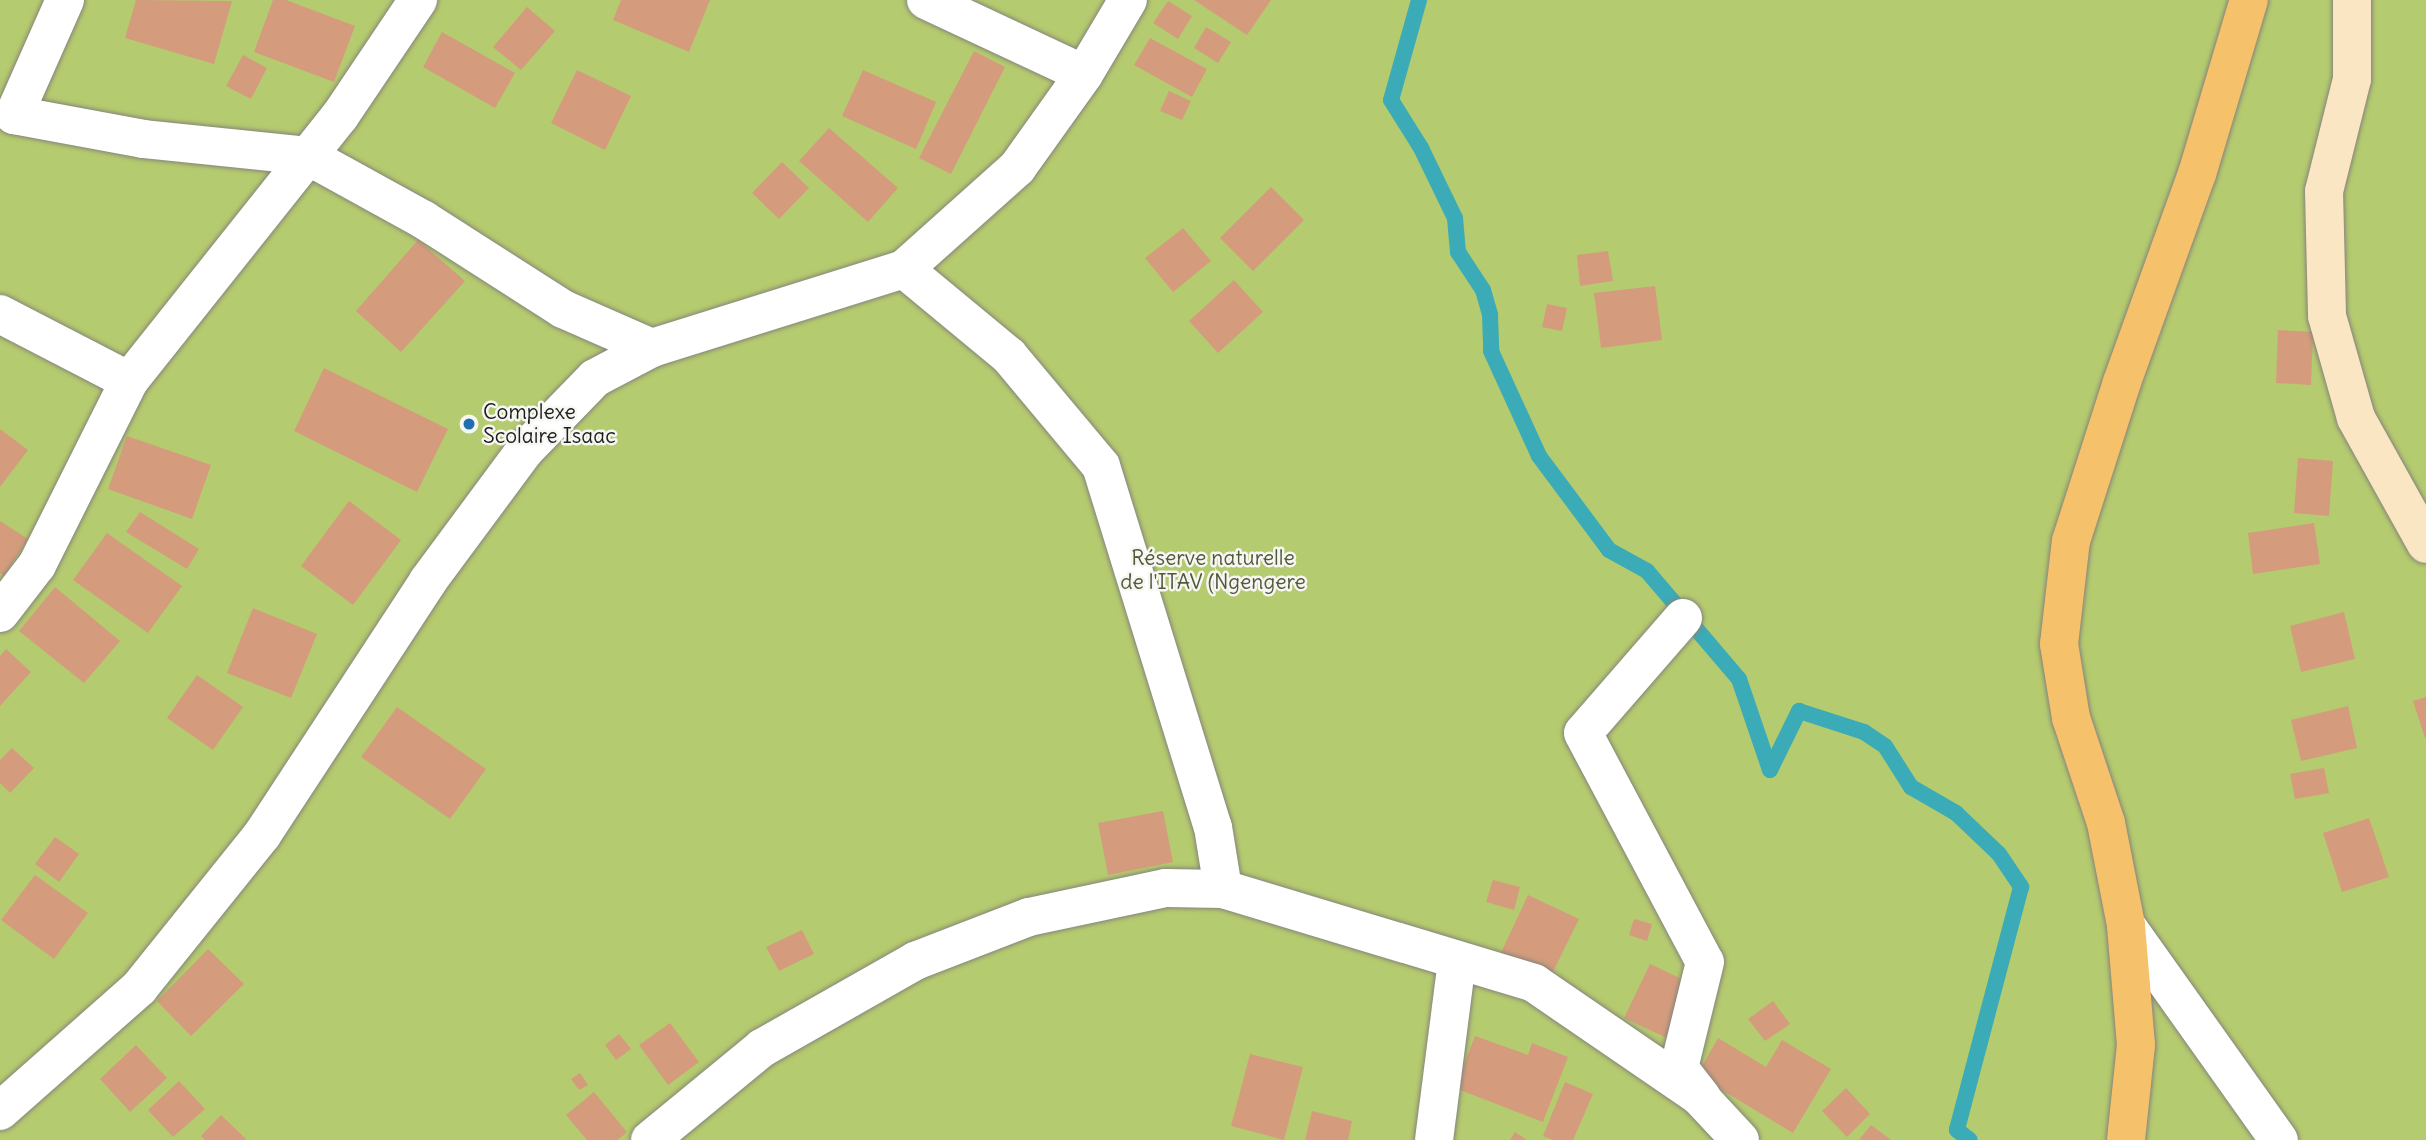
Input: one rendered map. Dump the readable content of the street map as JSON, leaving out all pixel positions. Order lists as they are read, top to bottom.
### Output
{
  "parks": ["Réserve naturelle de l'ITAV (Ngengere"],
  "places": ["Complexe Scolaire Isaac"]
}
